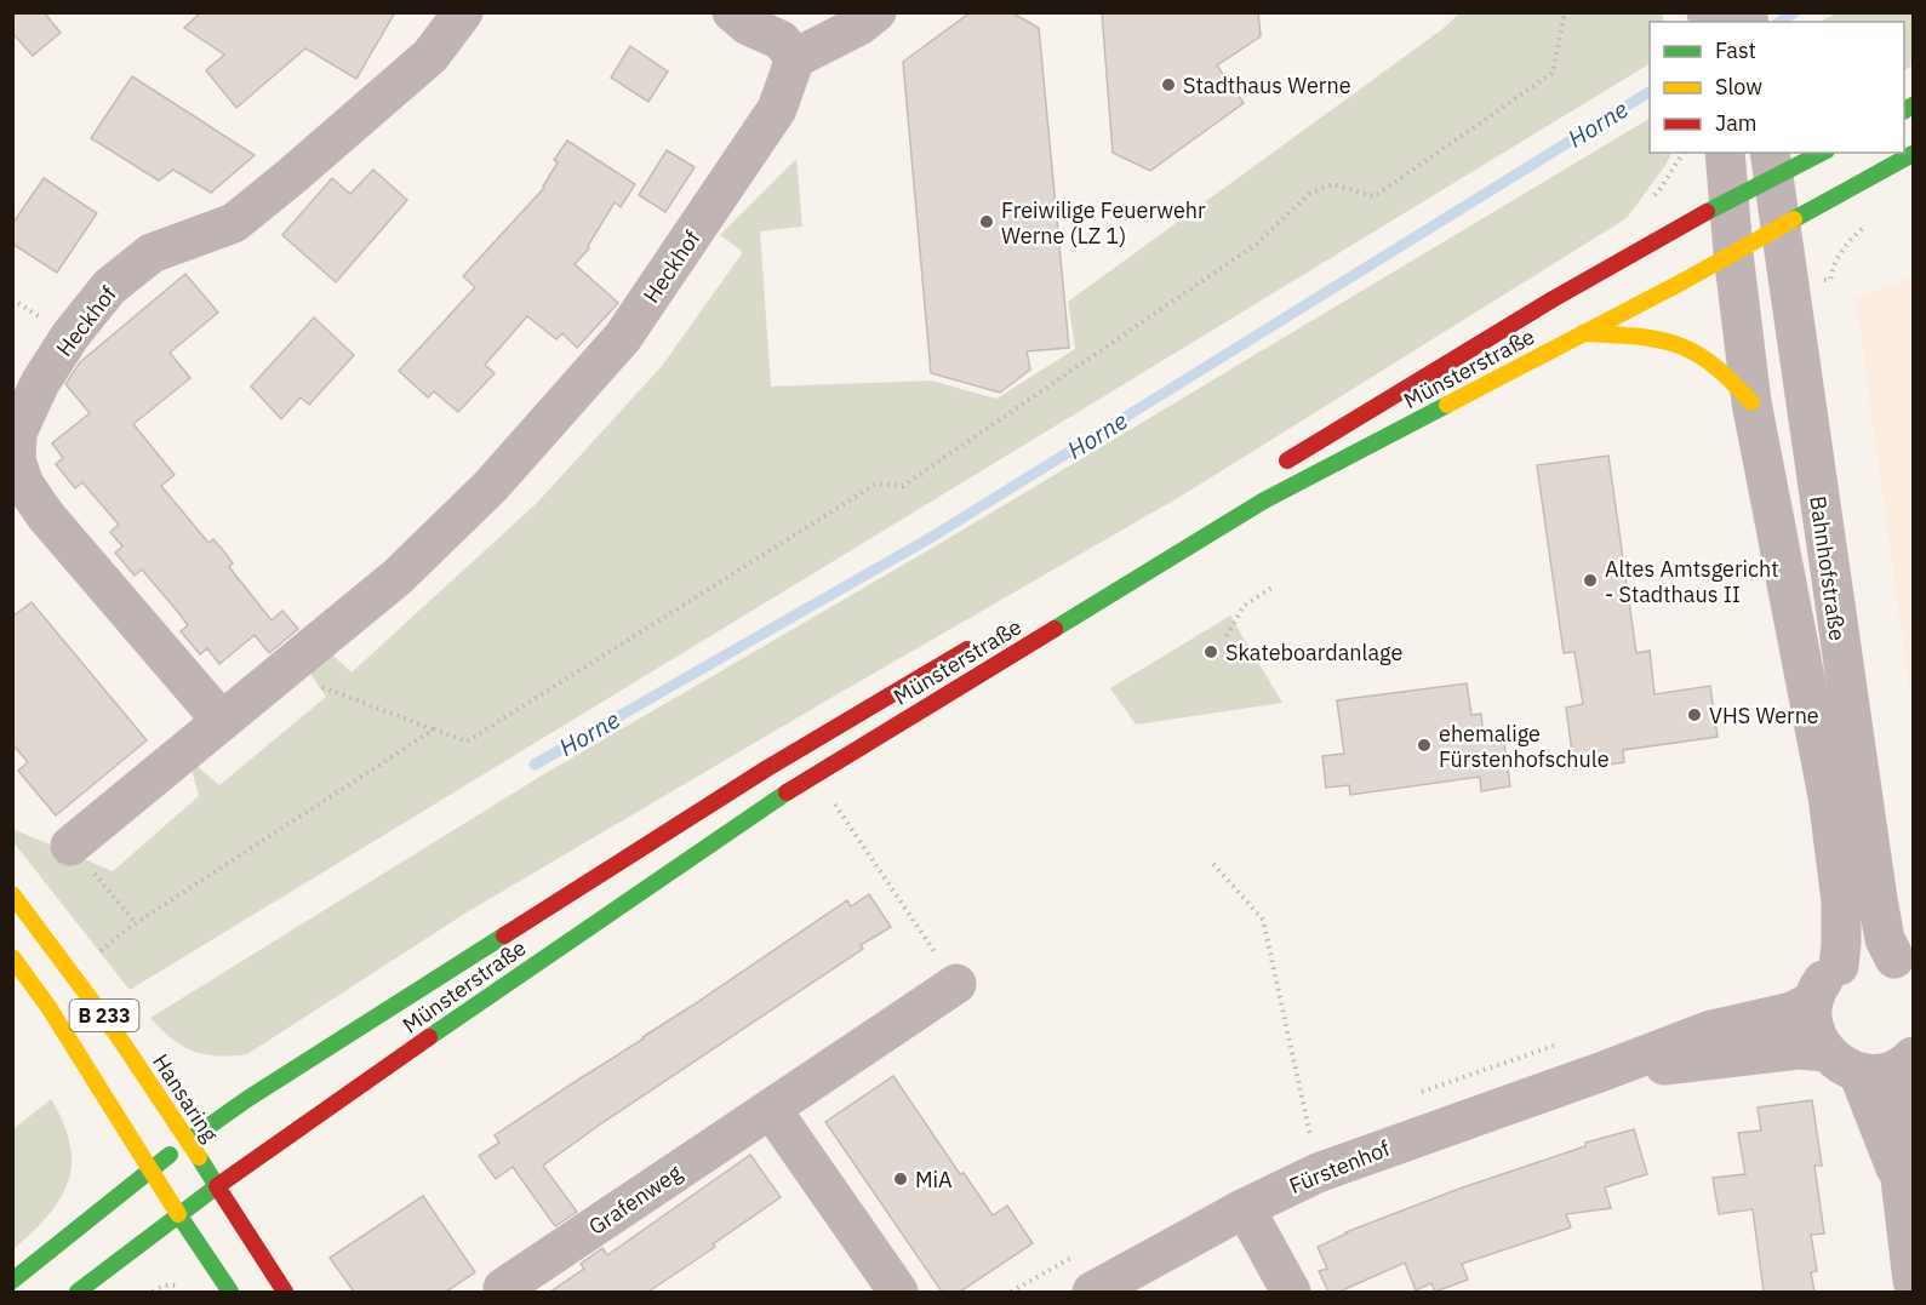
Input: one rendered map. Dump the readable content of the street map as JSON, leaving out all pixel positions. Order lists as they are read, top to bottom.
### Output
{
  "streets": {
    "main road": ["Münsterstraße", "B 233", "Hansaring"],
    "street": [
      "Heckhof",
      "Bahnhofstraße",
      "Fürstenhof",
      "Grafenweg"
    ]
  },
  "crossings": [
    ["Münsterstraße", "Bahnhofstraße"],
    ["Münsterstraße", "B 233"],
    ["Münsterstraße", "Hansaring"]
  ],
  "water": ["Horne"],
  "places": [
    "Stadthaus Werne",
    "Freiwilige Feuerwehr Werne (LZ 1)",
    "Altes Amtsgericht - Stadthaus II",
    "Skateboardanlage",
    "VHS Werne",
    "ehemalige Fürstenhofschule",
    "MiA"
  ],
  "legend": ["Fast", "Slow", "Jam"]
}
